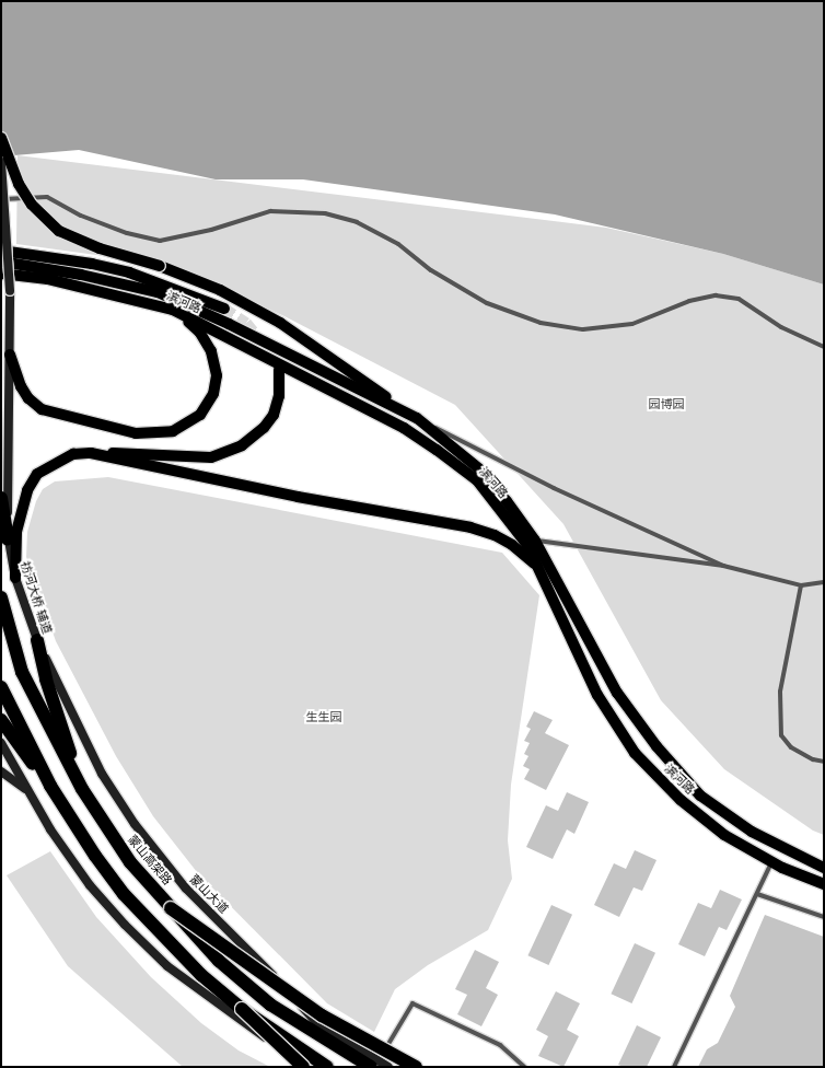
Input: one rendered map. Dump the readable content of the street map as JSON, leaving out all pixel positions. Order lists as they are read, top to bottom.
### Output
{
  "streets": {
    "highway": ["蒙山高架路"],
    "main road": ["滨河路", "祊河大桥 辅道", "蒙山大道"]
  },
  "crossings": [
    ["祊河大桥 辅道", "蒙山大道"],
    ["蒙山高架路", "蒙山大道"]
  ],
  "parks": ["园博园", "生生园"]
}
